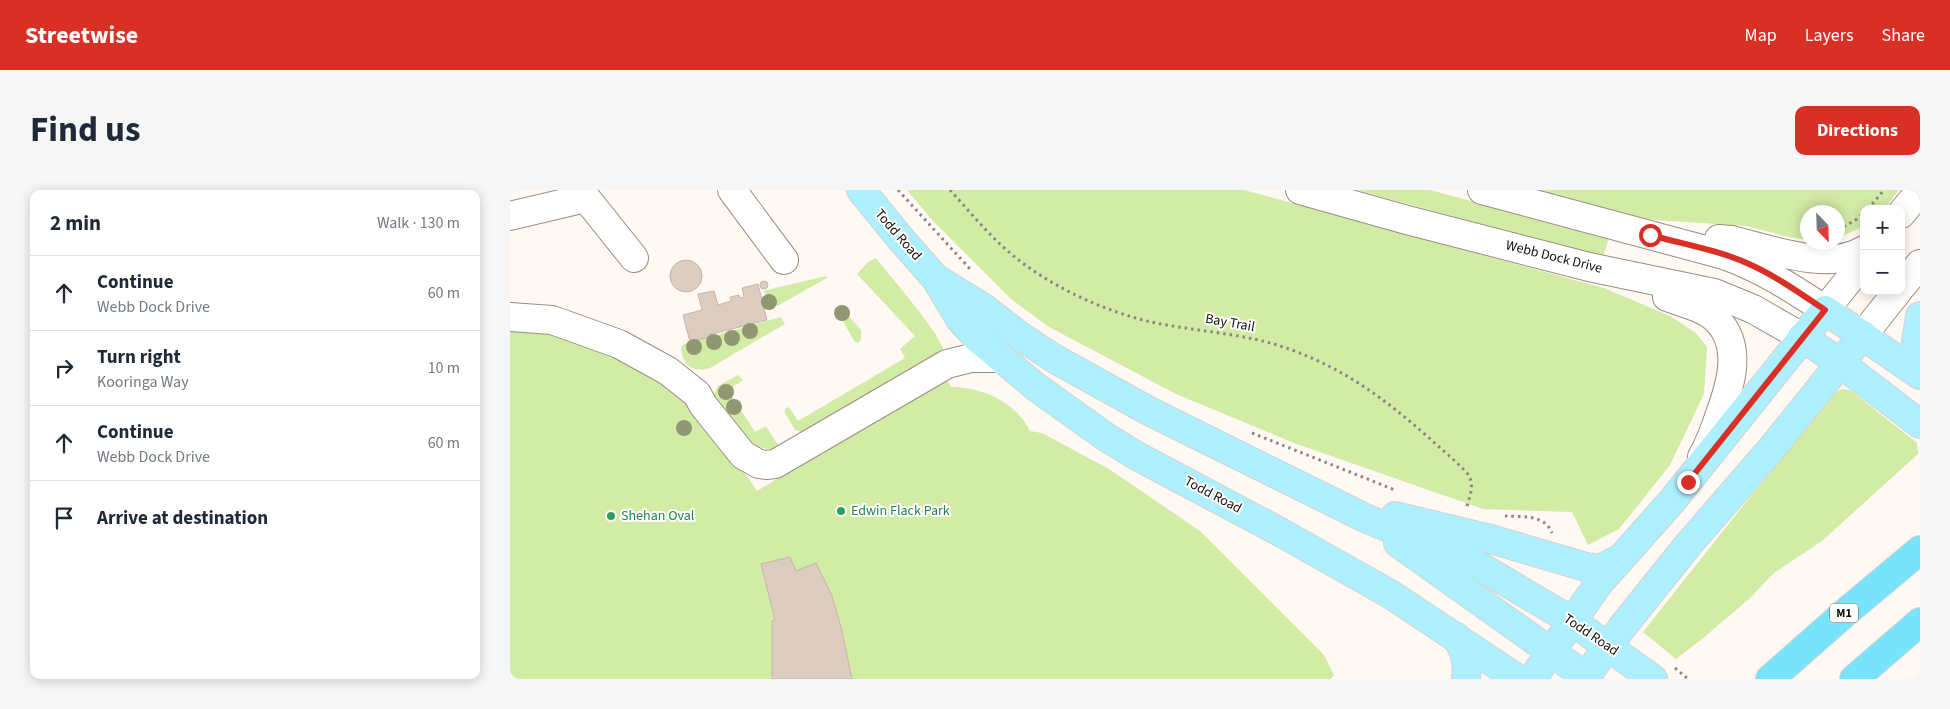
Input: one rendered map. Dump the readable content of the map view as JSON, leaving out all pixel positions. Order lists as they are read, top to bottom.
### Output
{
  "streets": {
    "highway": ["M1"],
    "main road": ["Todd Road", "Webb Dock Drive"],
    "path": ["Bay Trail"]
  },
  "places": ["Edwin Flack Park", "Shehan Oval"],
  "north": "bottom right",
  "page": {
    "header": "Streetwise",
    "nav": ["Map", "Layers", "Share"],
    "title": "Find us",
    "buttons": "Directions",
    "heading": ["2 min", "Walk · 130 m"],
    "map_buttons": ["+", "−"],
    "list": [
      ["Continue", "Webb Dock Drive", "60 m"],
      ["Turn right", "Kooringa Way", "10 m"],
      ["Continue", "Webb Dock Drive", "60 m"],
      "Arrive at destination"
    ]
  }
}
